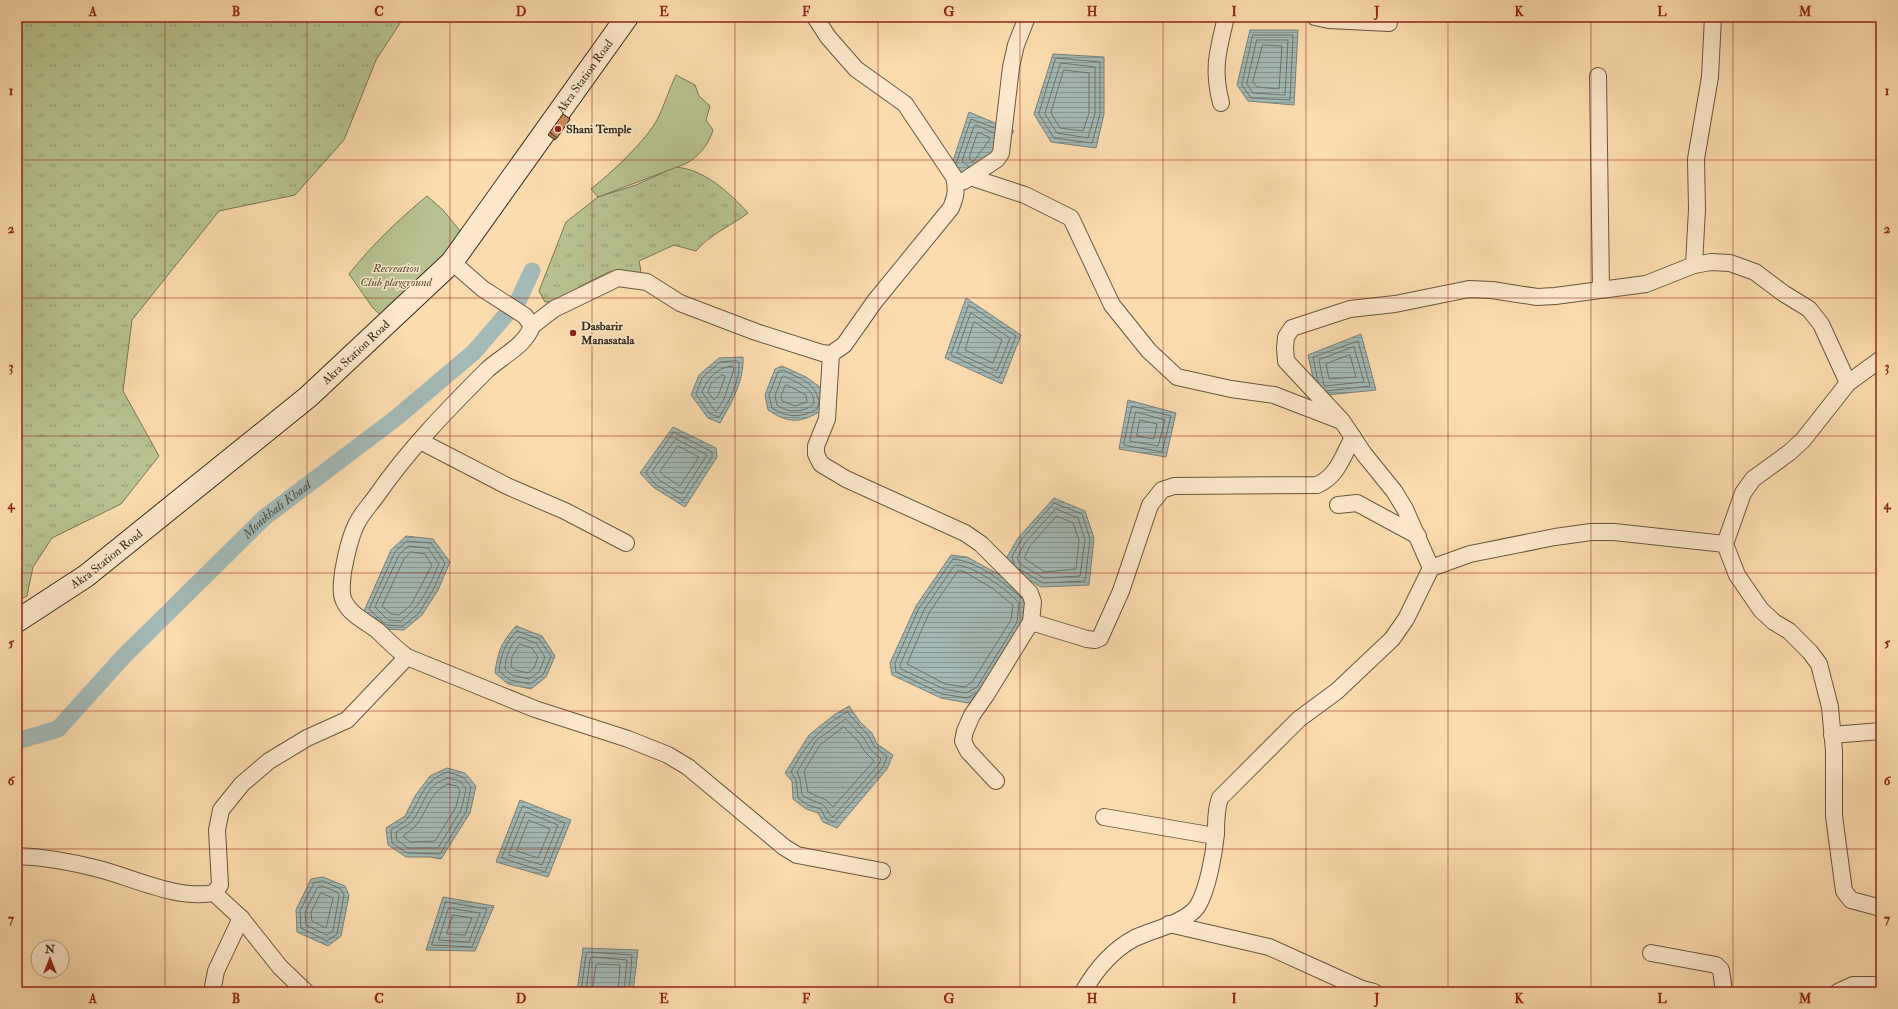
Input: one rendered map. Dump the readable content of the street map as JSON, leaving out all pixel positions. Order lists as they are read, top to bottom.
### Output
{
  "streets": {
    "main road": ["Akra Station Road"]
  },
  "water": ["Monikhali Khaal"],
  "parks": ["Recreation Club playground"],
  "places": ["Shani Temple", "Dasbarir Manasatala"],
  "north": "top",
  "grid": {
    "columns": [
      "A",
      "B",
      "C",
      "D",
      "E",
      "F",
      "G",
      "H",
      "I",
      "J",
      "K",
      "L",
      "M"
    ],
    "rows": [
      "1",
      "2",
      "3",
      "4",
      "5",
      "6",
      "7"
    ]
  }
}
